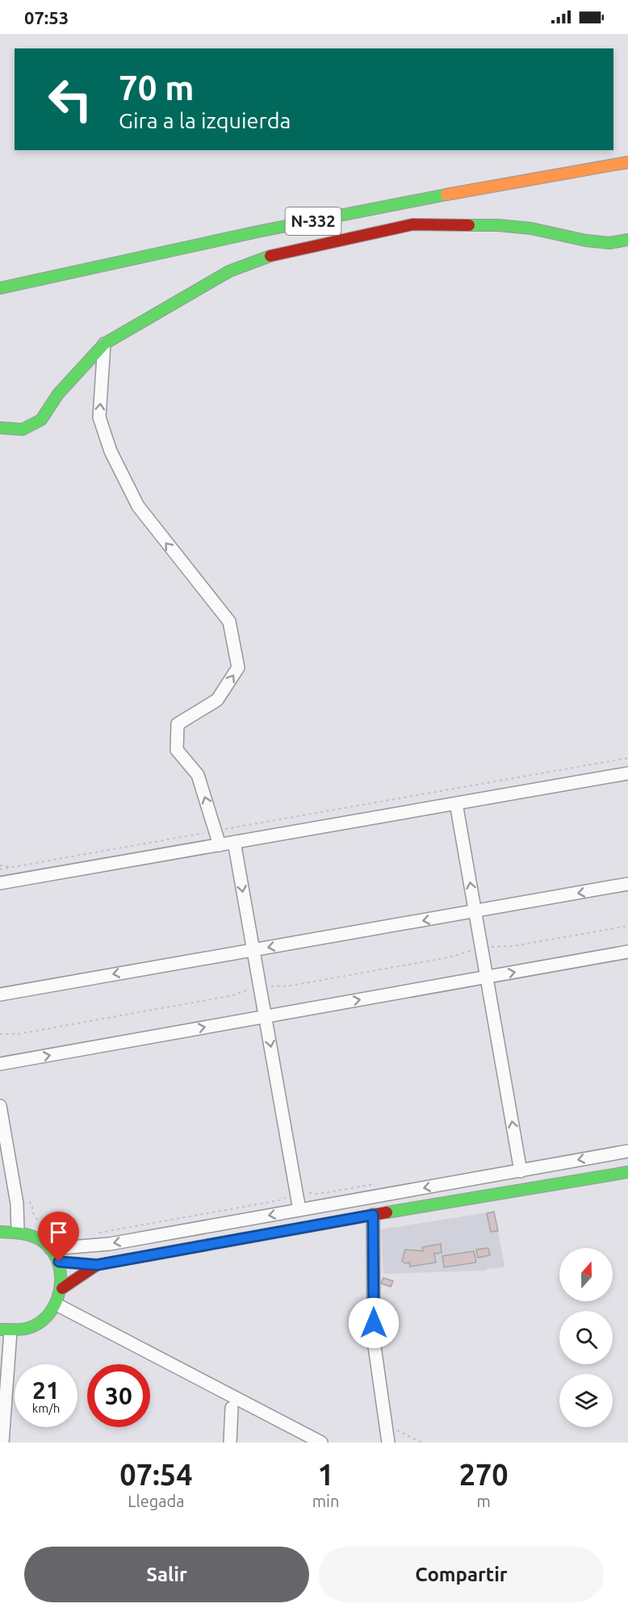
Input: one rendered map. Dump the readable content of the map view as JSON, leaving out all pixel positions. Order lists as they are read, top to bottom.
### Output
{
  "streets": {
    "main road": ["N-332"]
  },
  "north": "top",
  "page": {
    "status": "07:53",
    "turn": ["70 m", "Gira a la izquierda"],
    "speed": "21 km/h",
    "limit": "30",
    "eta": [
      "07:54",
      "Llegada",
      "1",
      "min",
      "270",
      "m"
    ],
    "buttons": ["Salir", "Compartir"]
  }
}
